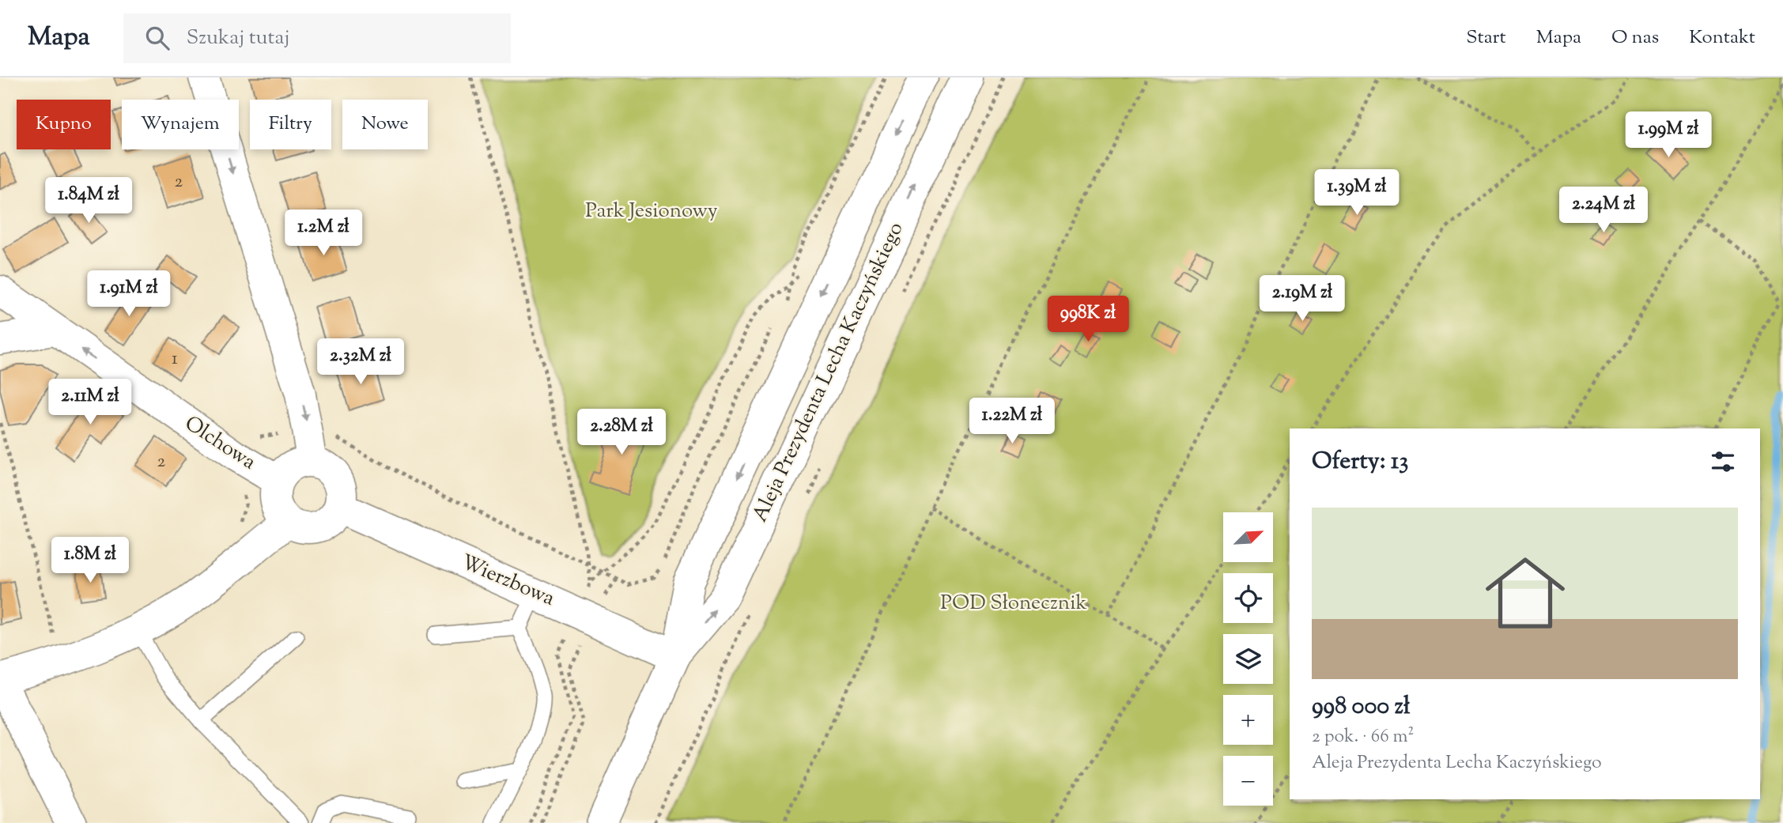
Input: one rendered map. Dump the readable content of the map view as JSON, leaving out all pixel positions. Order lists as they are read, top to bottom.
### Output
{
  "streets": {
    "street": ["Aleja Prezydenta Lecha Kaczyńskiego", "Olchowa", "Wierzbowa"]
  },
  "crossings": [
    ["Aleja Prezydenta Lecha Kaczyńskiego", "Wierzbowa"],
    ["Olchowa", "Wierzbowa"]
  ],
  "one_way": ["Olchowa"],
  "parks": ["Park Jesionowy", "POD Słonecznik"],
  "house_numbers": ["2", "1", "2"],
  "north": "top right",
  "page": {
    "header": "Mapa",
    "search": "Szukaj tutaj",
    "nav": [
      "Start",
      "Mapa",
      "O nas",
      "Kontakt"
    ],
    "chip": [
      "Kupno",
      "Wynajem",
      "Filtry",
      "Nowe"
    ],
    "price": [
      "1.99M zł",
      "1.39M zł",
      "1.84M zł",
      "2.24M zł",
      "1.2M zł",
      "1.91M zł",
      "2.19M zł",
      "998K zł",
      "2.32M zł",
      "2.11M zł",
      "1.22M zł",
      "2.28M zł",
      "1.8M zł"
    ],
    "heading": "Oferty: 13",
    "list": [
      {
        "name": "998 000 zł",
        "note": "2 pok. · 66 m² · Aleja Prezydenta Lecha Kaczyńskiego"
      }
    ],
    "map_buttons": ["+", "−"]
  }
}
